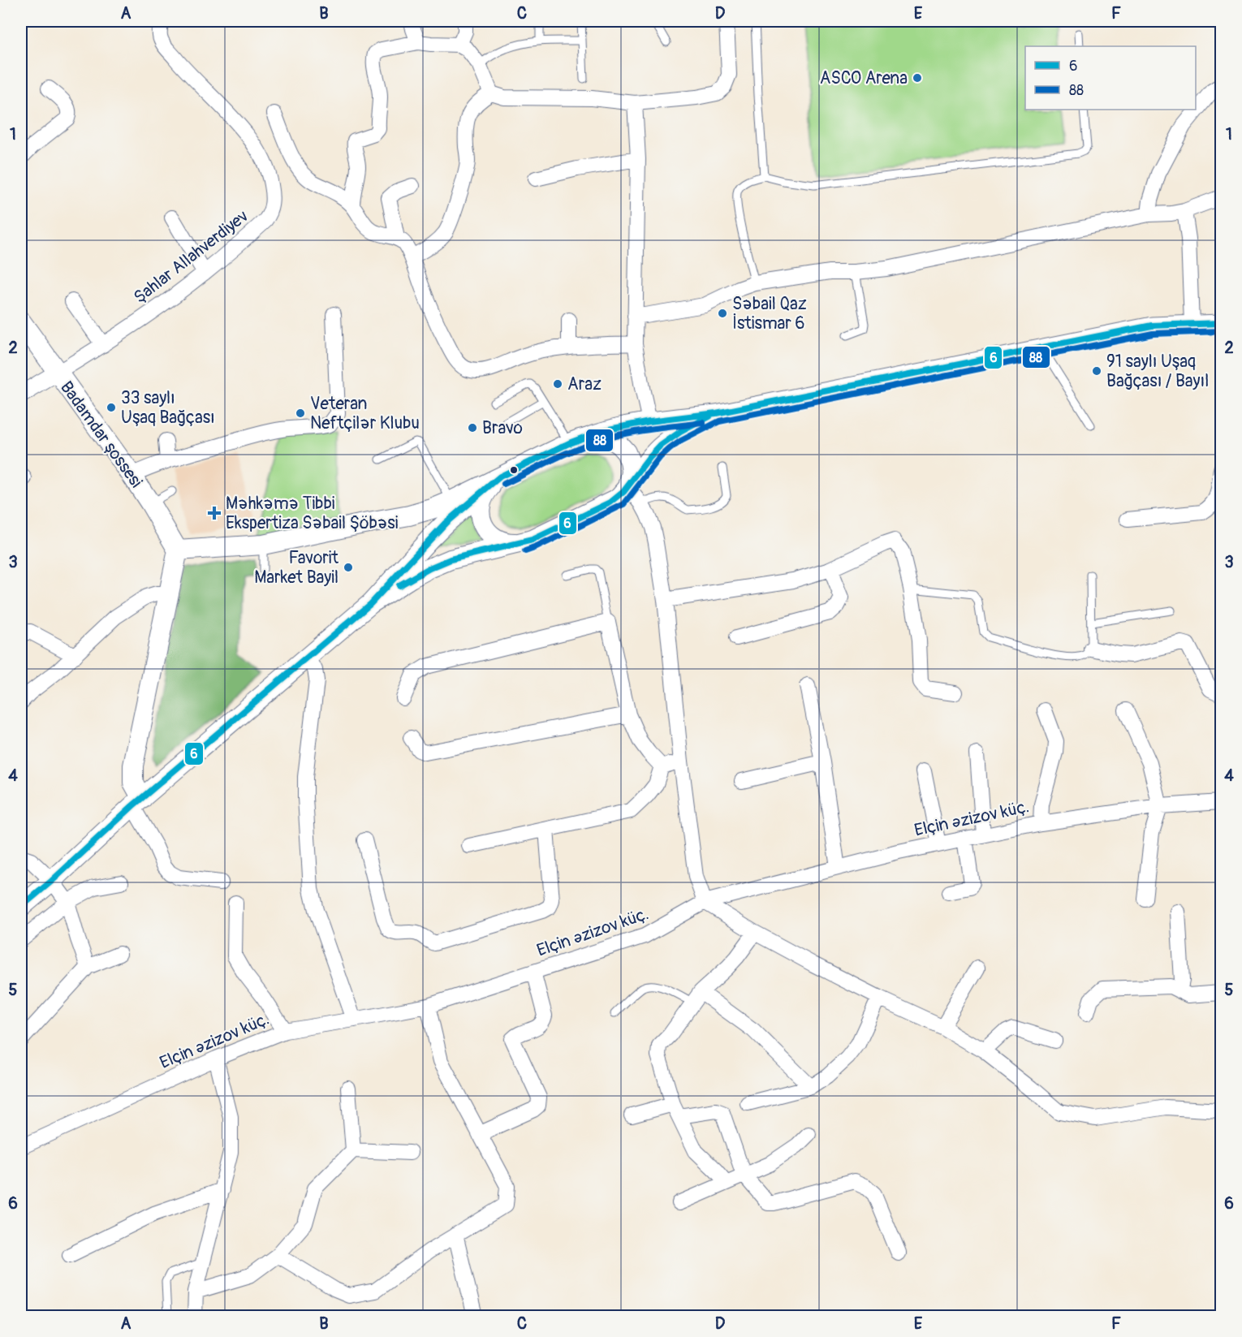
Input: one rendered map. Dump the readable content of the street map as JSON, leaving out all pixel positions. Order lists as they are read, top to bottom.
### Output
{
  "streets": {
    "main road": ["Badamdar şossesi"],
    "street": ["Şahlar Allahverdiyev", "Elçin Əzizov küç."]
  },
  "crossings": [
    ["Şahlar Allahverdiyev", "Badamdar şossesi"]
  ],
  "places": {
    "other": [
      "ASCO Arena",
      "Səbail Qaz İstismar 6",
      "91 saylı Uşaq Bağçası / Bayıl",
      "Araz",
      "33 saylı Uşaq Bağçası",
      "Veteran Neftçilər Klubu",
      "Bravo",
      "Favorit Market Bayil"
    ],
    "health": ["Məhkəmə Tibbi Ekspertiza Səbail Şöbəsi"]
  },
  "lines": ["transit line 6", "transit line 88"],
  "legend": ["6", "88"],
  "grid": {
    "columns": [
      "A",
      "B",
      "C",
      "D",
      "E",
      "F"
    ],
    "rows": [
      "1",
      "2",
      "3",
      "4",
      "5",
      "6"
    ]
  }
}
